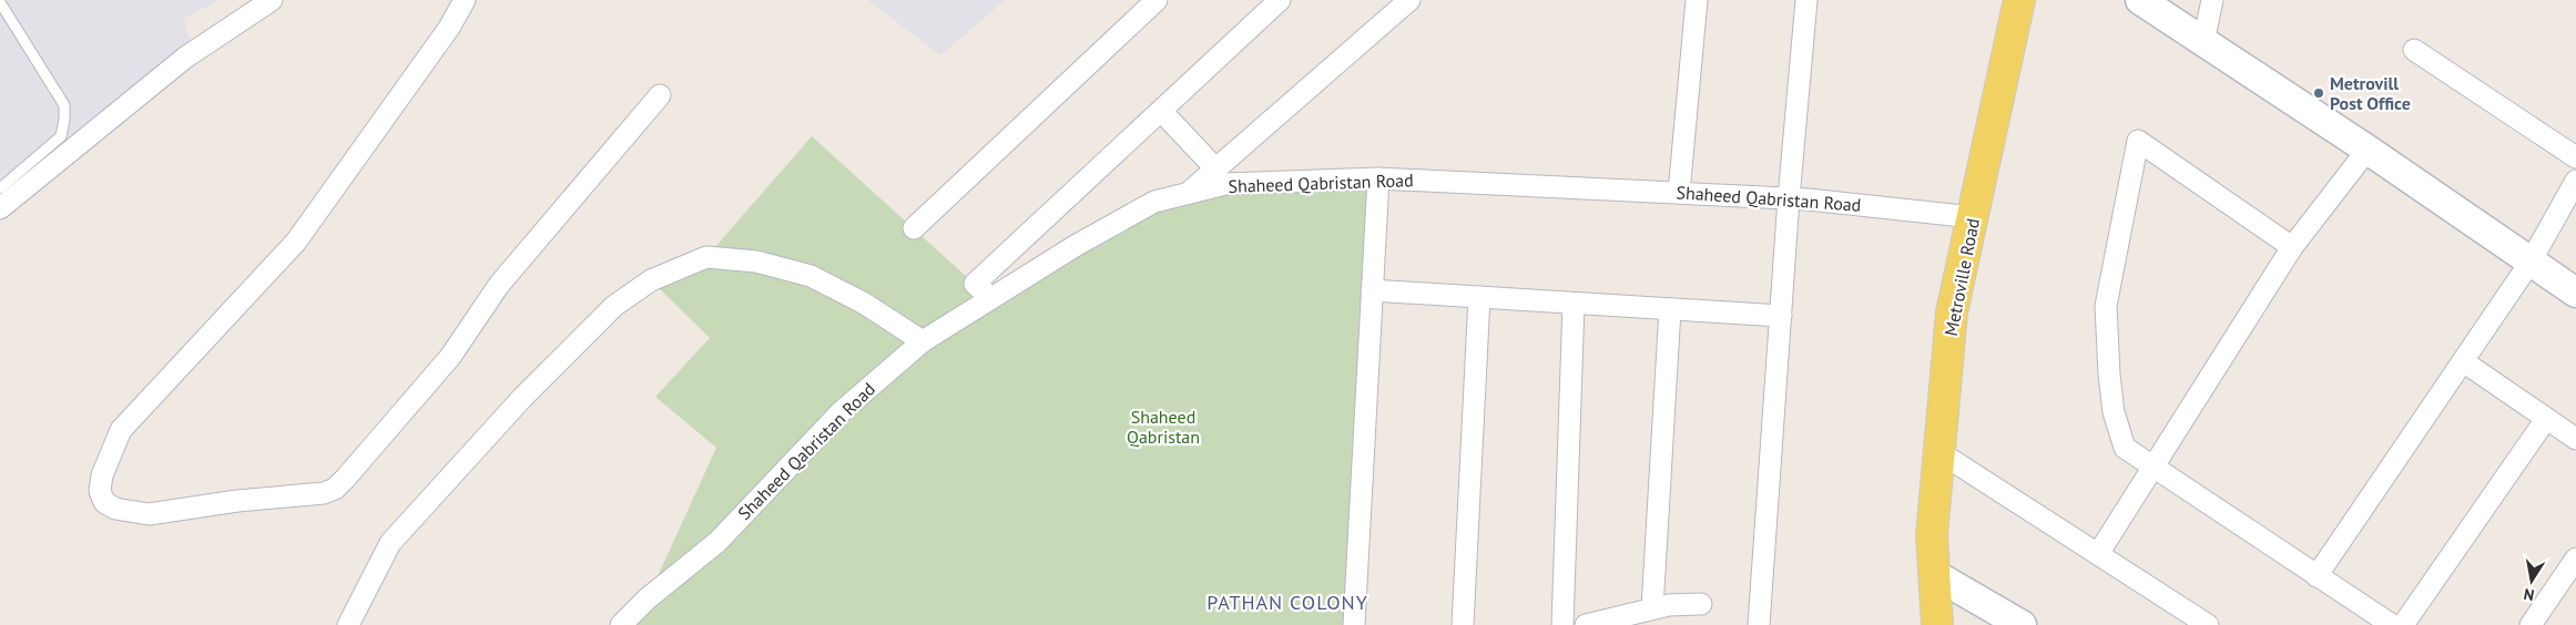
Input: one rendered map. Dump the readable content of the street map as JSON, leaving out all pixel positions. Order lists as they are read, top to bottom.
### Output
{
  "streets": {
    "main road": ["Metroville Road"],
    "street": ["Shaheed Qabristan Road"]
  },
  "crossings": [
    ["Shaheed Qabristan Road", "Metroville Road"]
  ],
  "districts": ["PATHAN COLONY"],
  "parks": ["Shaheed Qabristan"],
  "places": ["Metrovill Post Office"],
  "north": "bottom"
}
